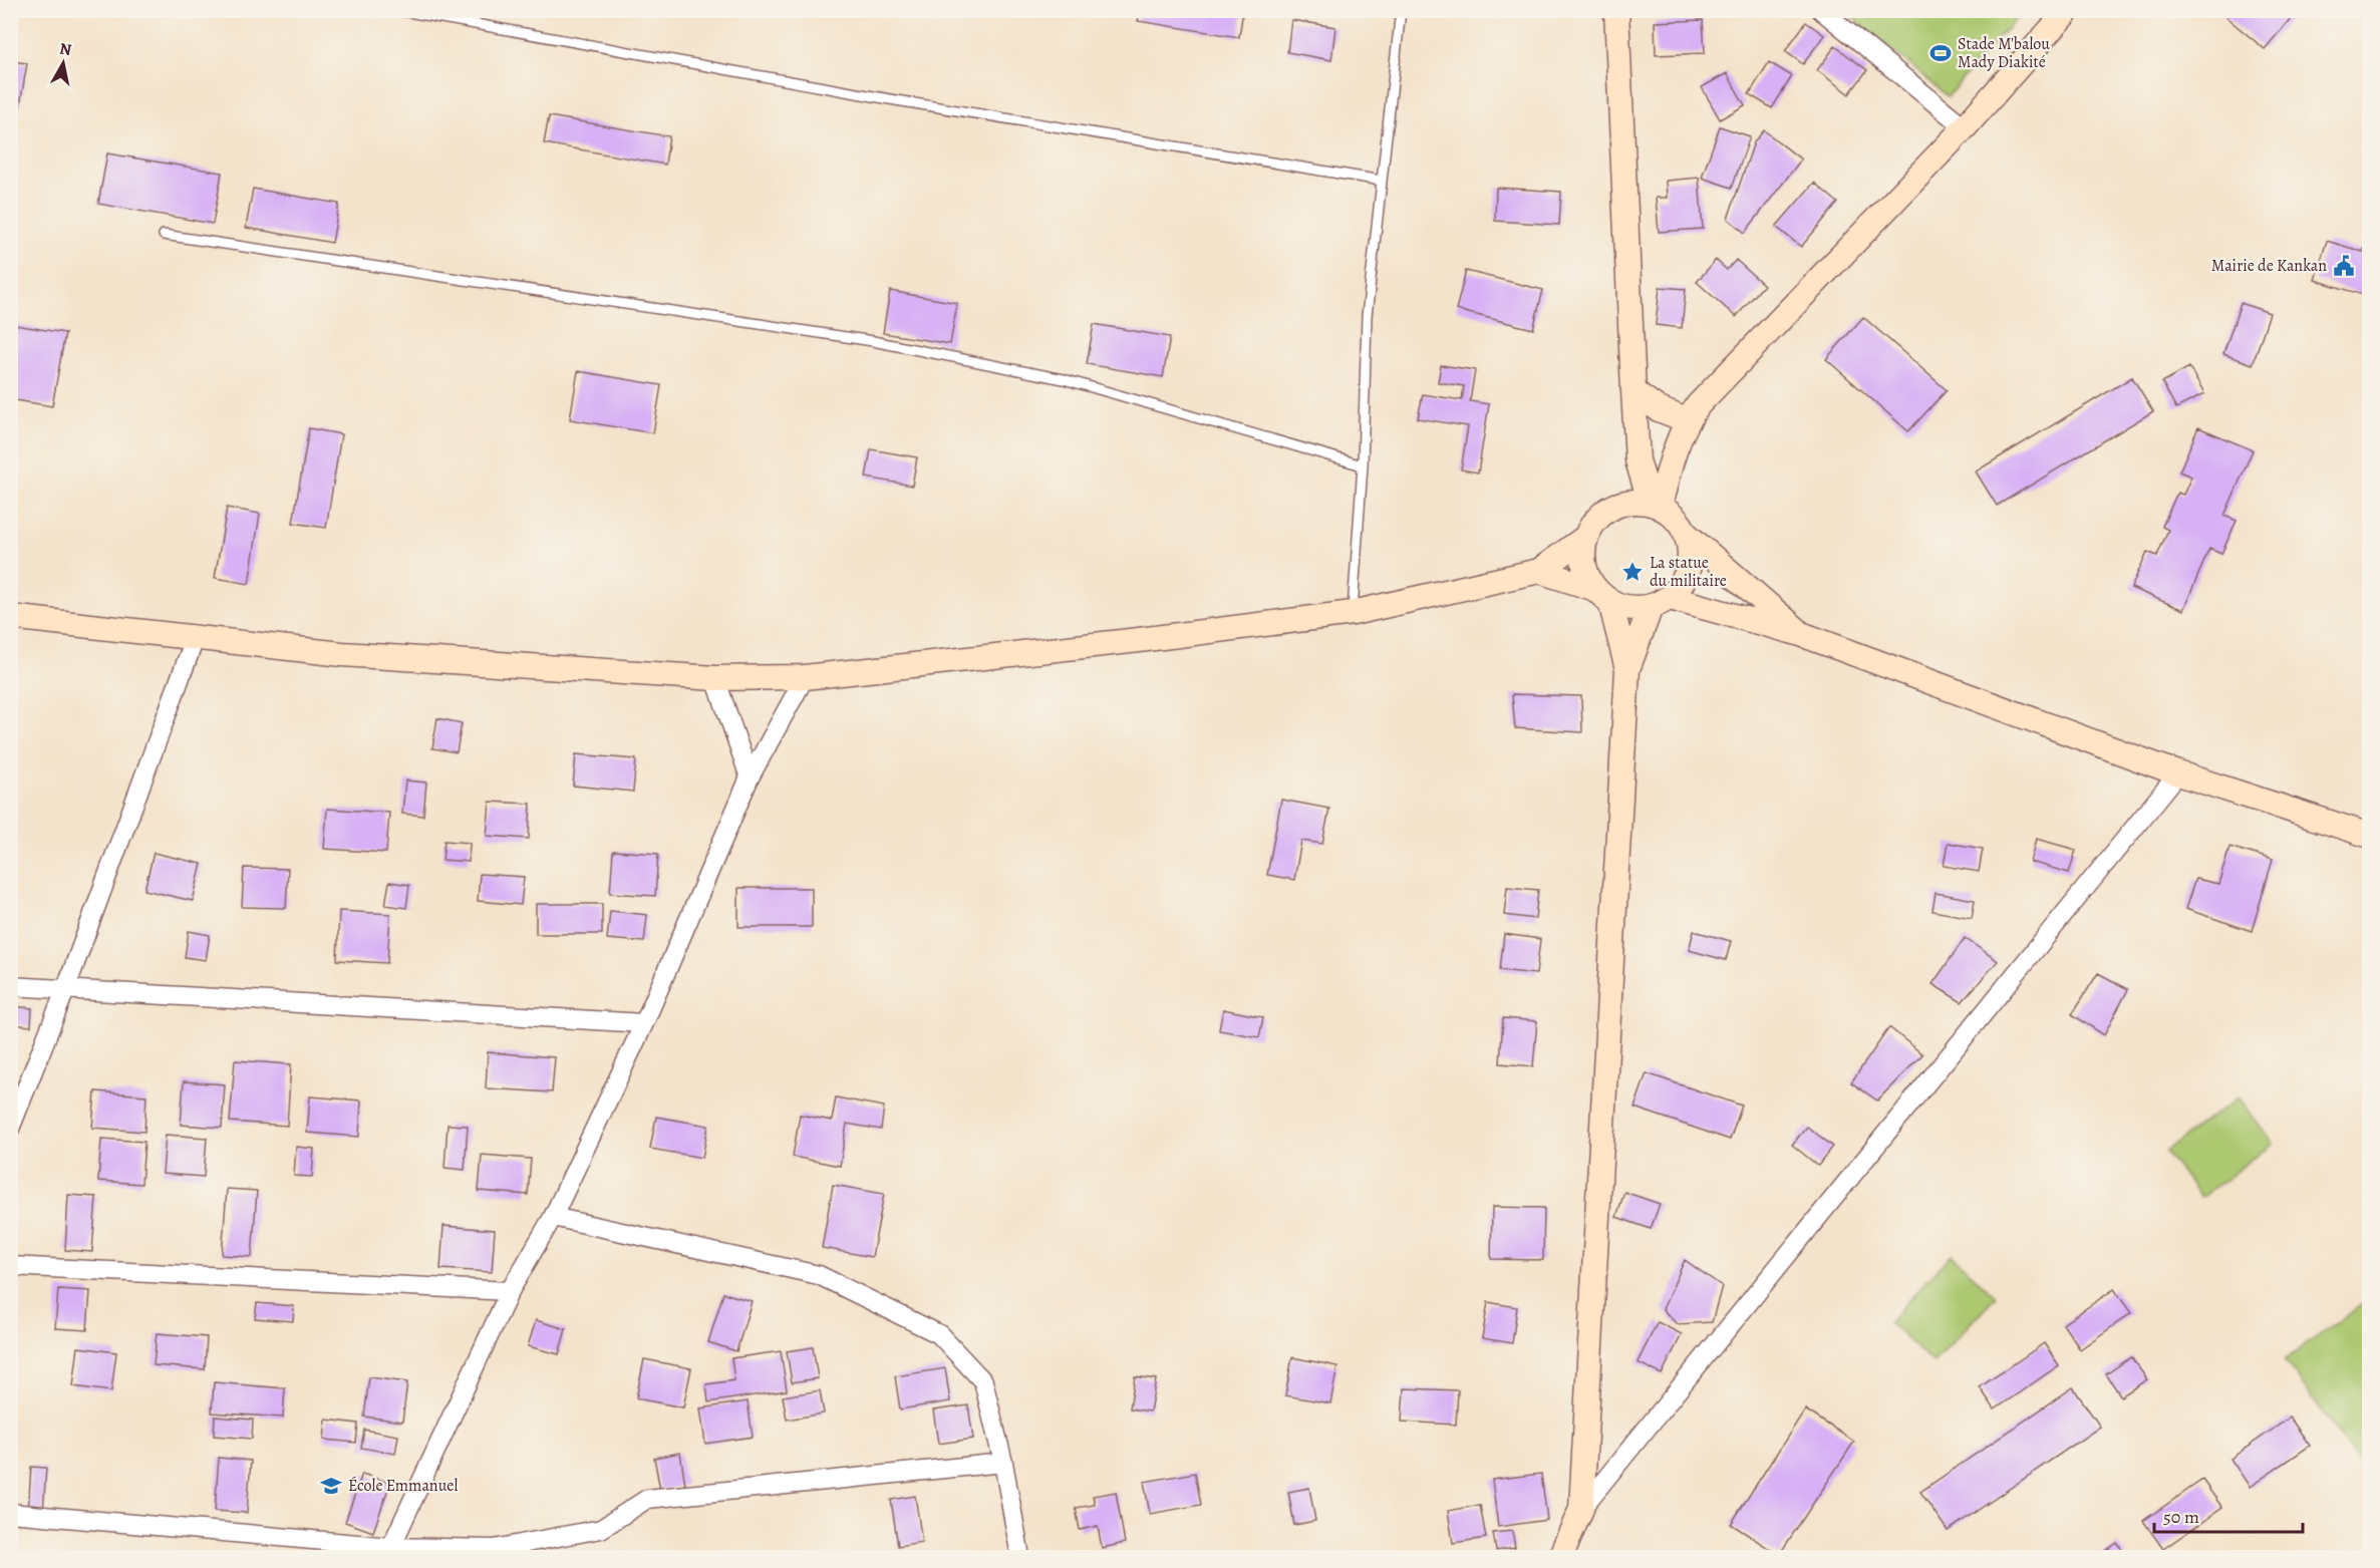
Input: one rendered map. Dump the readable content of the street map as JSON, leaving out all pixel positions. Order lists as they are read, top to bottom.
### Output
{
  "places": {
    "sports": ["Stade M'balou Mady Diakité"],
    "public building": ["Mairie de Kankan"],
    "place": ["La statue du militaire"],
    "school or university": ["École Emmanuel"]
  },
  "scale_bar": "50 m",
  "north": "top"
}
